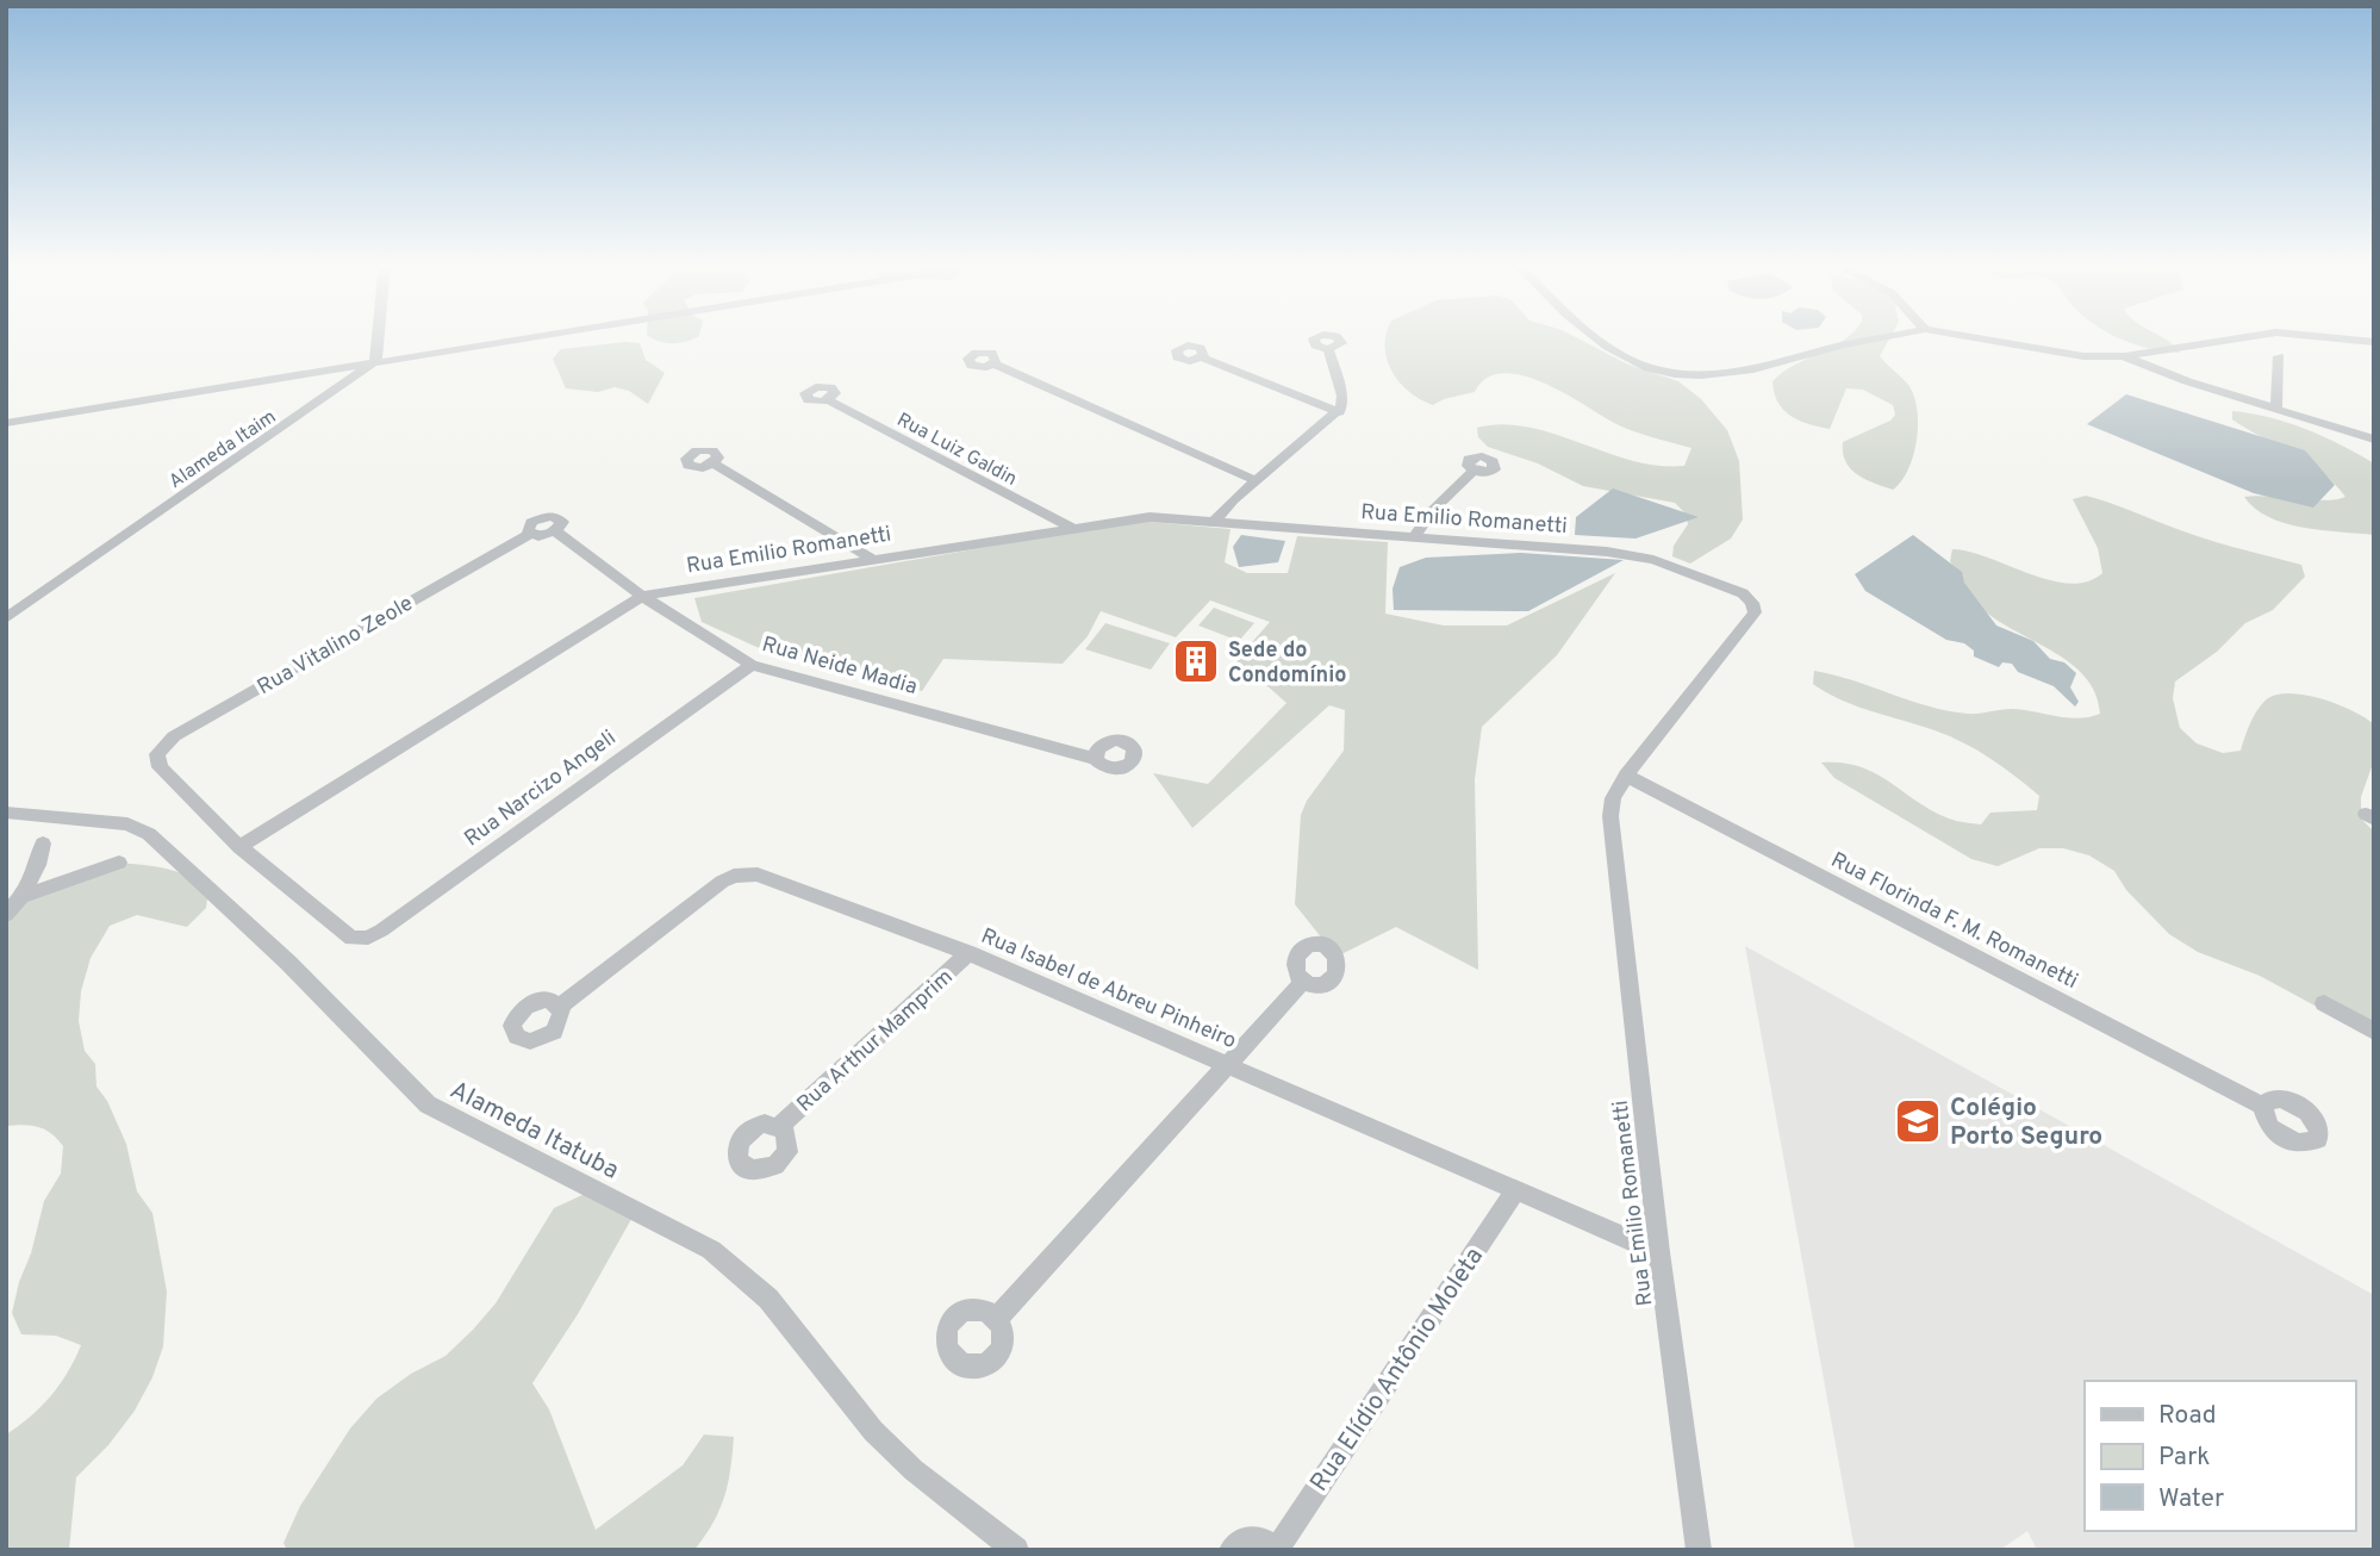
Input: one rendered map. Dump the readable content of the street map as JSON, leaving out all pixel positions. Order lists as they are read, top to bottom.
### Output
{
  "streets": {
    "street": [
      "Alameda Itaim",
      "Rua Luiz Galdin",
      "Rua Emilio Romanetti",
      "Rua Vitalino Zeole",
      "Rua Neide Madia",
      "Rua Narcizo Angeli",
      "Rua Florinda F. M. Romanetti",
      "Rua Isabel de Abreu Pinheiro",
      "Rua Arthur Mamprim",
      "Alameda Itatuba",
      "Rua Elídio Antônio Moleta"
    ]
  },
  "crossings": [
    ["Rua Luiz Galdin", "Rua Emilio Romanetti"],
    ["Rua Emilio Romanetti", "Rua Vitalino Zeole"],
    ["Rua Emilio Romanetti", "Rua Neide Madia"],
    ["Rua Emilio Romanetti", "Rua Narcizo Angeli"],
    ["Rua Emilio Romanetti", "Rua Florinda F. M. Romanetti"],
    ["Rua Emilio Romanetti", "Rua Isabel de Abreu Pinheiro"],
    ["Rua Vitalino Zeole", "Rua Neide Madia"],
    ["Rua Vitalino Zeole", "Rua Narcizo Angeli"],
    ["Rua Neide Madia", "Rua Narcizo Angeli"],
    ["Rua Isabel de Abreu Pinheiro", "Rua Arthur Mamprim"],
    ["Rua Isabel de Abreu Pinheiro", "Rua Elídio Antônio Moleta"]
  ],
  "places": {
    "building": ["Sede do Condomínio"],
    "school or university": ["Colégio Porto Seguro"]
  },
  "legend": ["Road", "Park", "Water"]
}
